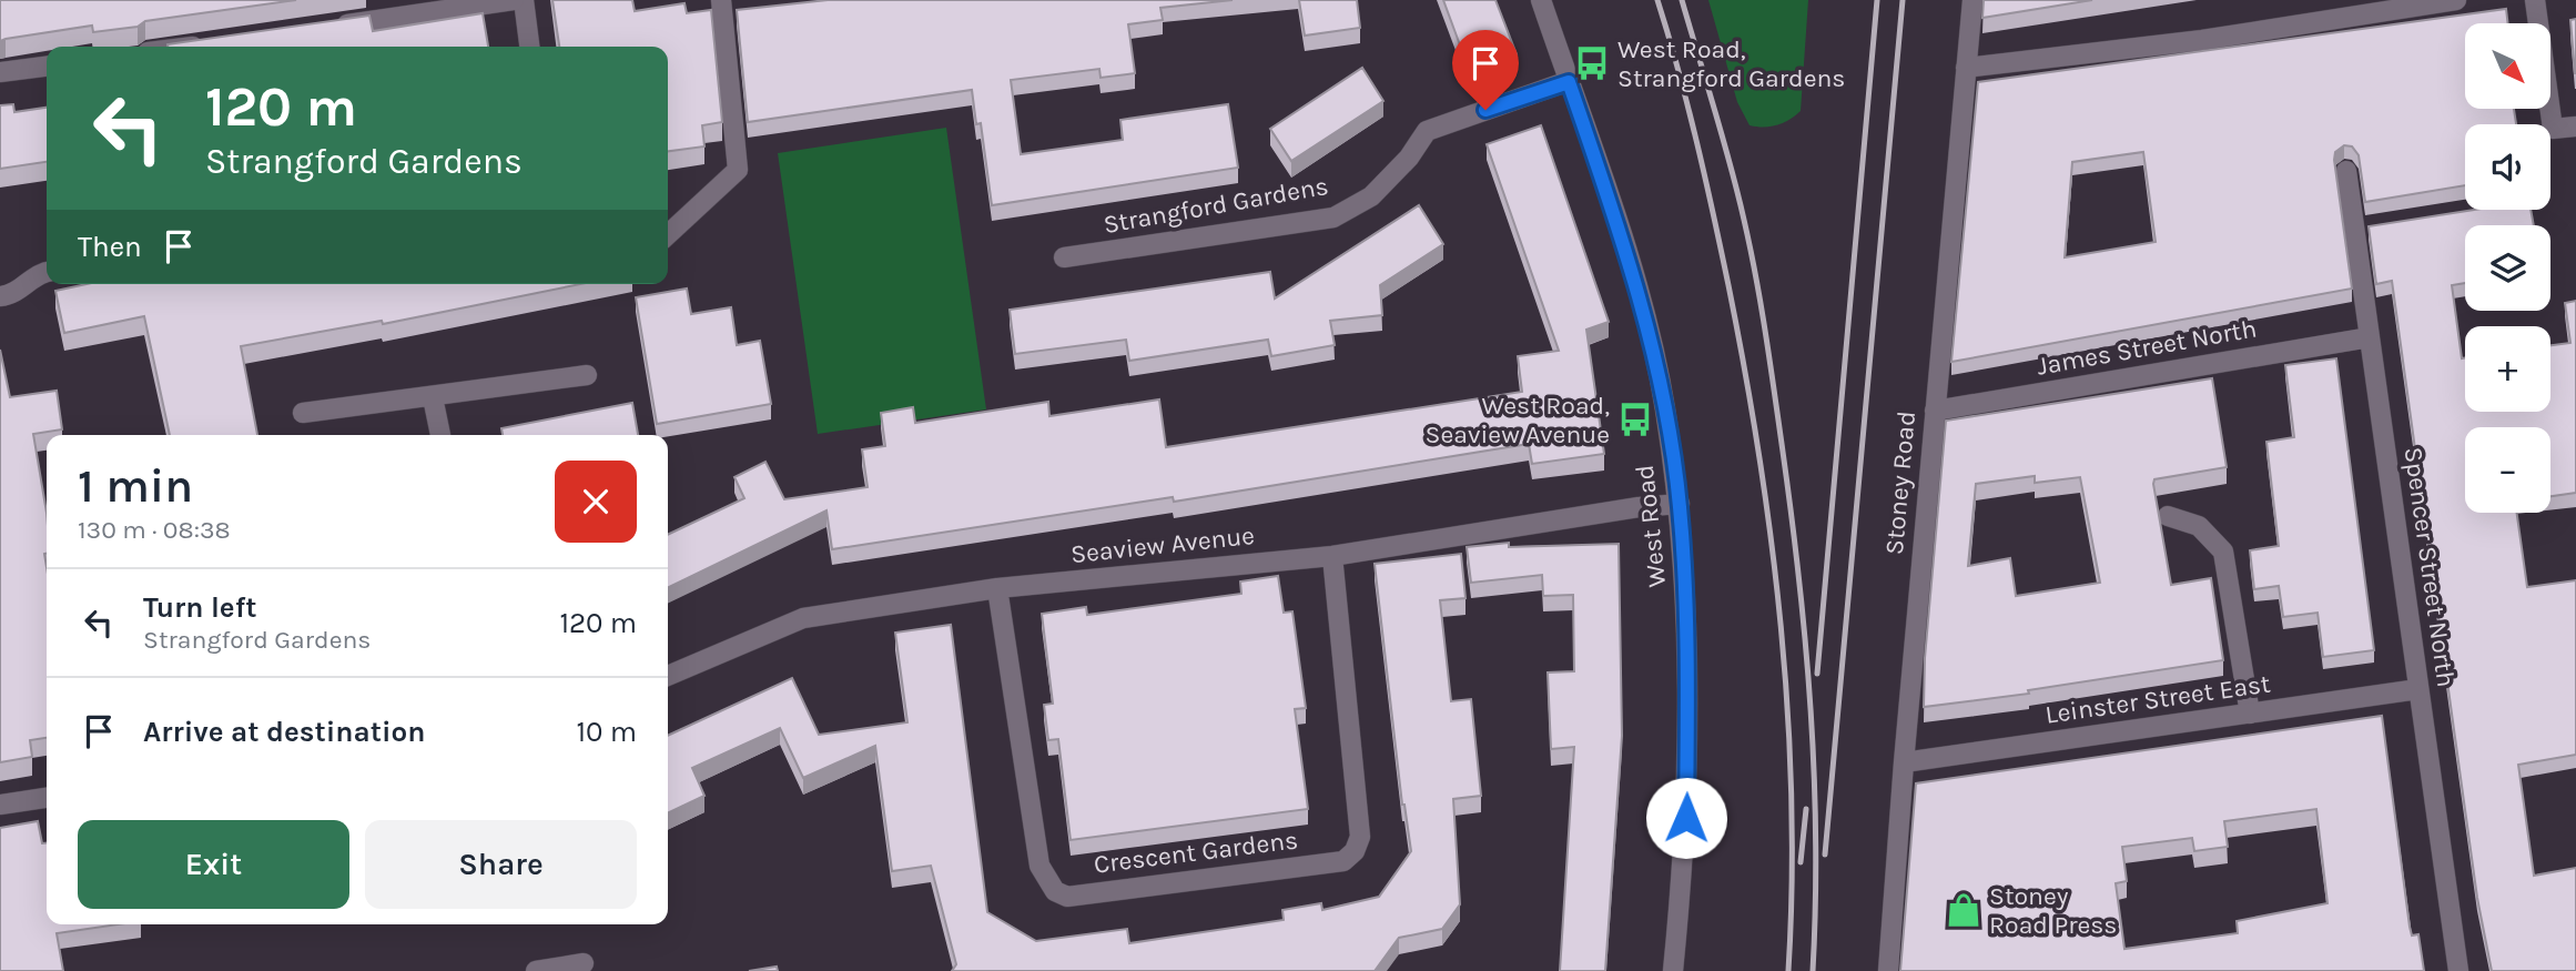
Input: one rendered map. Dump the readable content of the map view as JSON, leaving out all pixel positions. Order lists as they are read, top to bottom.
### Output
{
  "streets": {
    "street": [
      "Strangford Gardens",
      "James Street North",
      "Stoney Road",
      "West Road",
      "Seaview Avenue",
      "Spencer Street North",
      "Leinster Street East",
      "Crescent Gardens"
    ]
  },
  "crossings": [
    ["Strangford Gardens", "West Road"],
    ["James Street North", "Stoney Road"],
    ["James Street North", "Spencer Street North"],
    ["Stoney Road", "Leinster Street East"],
    ["West Road", "Seaview Avenue"],
    ["Seaview Avenue", "Crescent Gardens"],
    ["Spencer Street North", "Leinster Street East"]
  ],
  "places": {
    "bus stop": ["West Road, Strangford Gardens", "West Road, Seaview Avenue"],
    "shop": ["Stoney Road Press"]
  },
  "north": "bottom right",
  "page": {
    "map_buttons": ["+", "−"],
    "turn": ["120 m", "Strangford Gardens"],
    "then": "Then",
    "heading": ["1 min", "130 m · 08:38"],
    "list": [
      {
        "name": "Turn left",
        "note": "Strangford Gardens",
        "value": "120 m"
      },
      {
        "name": "Arrive at destination",
        "value": "10 m"
      }
    ],
    "buttons": ["Exit", "Share"]
  }
}
